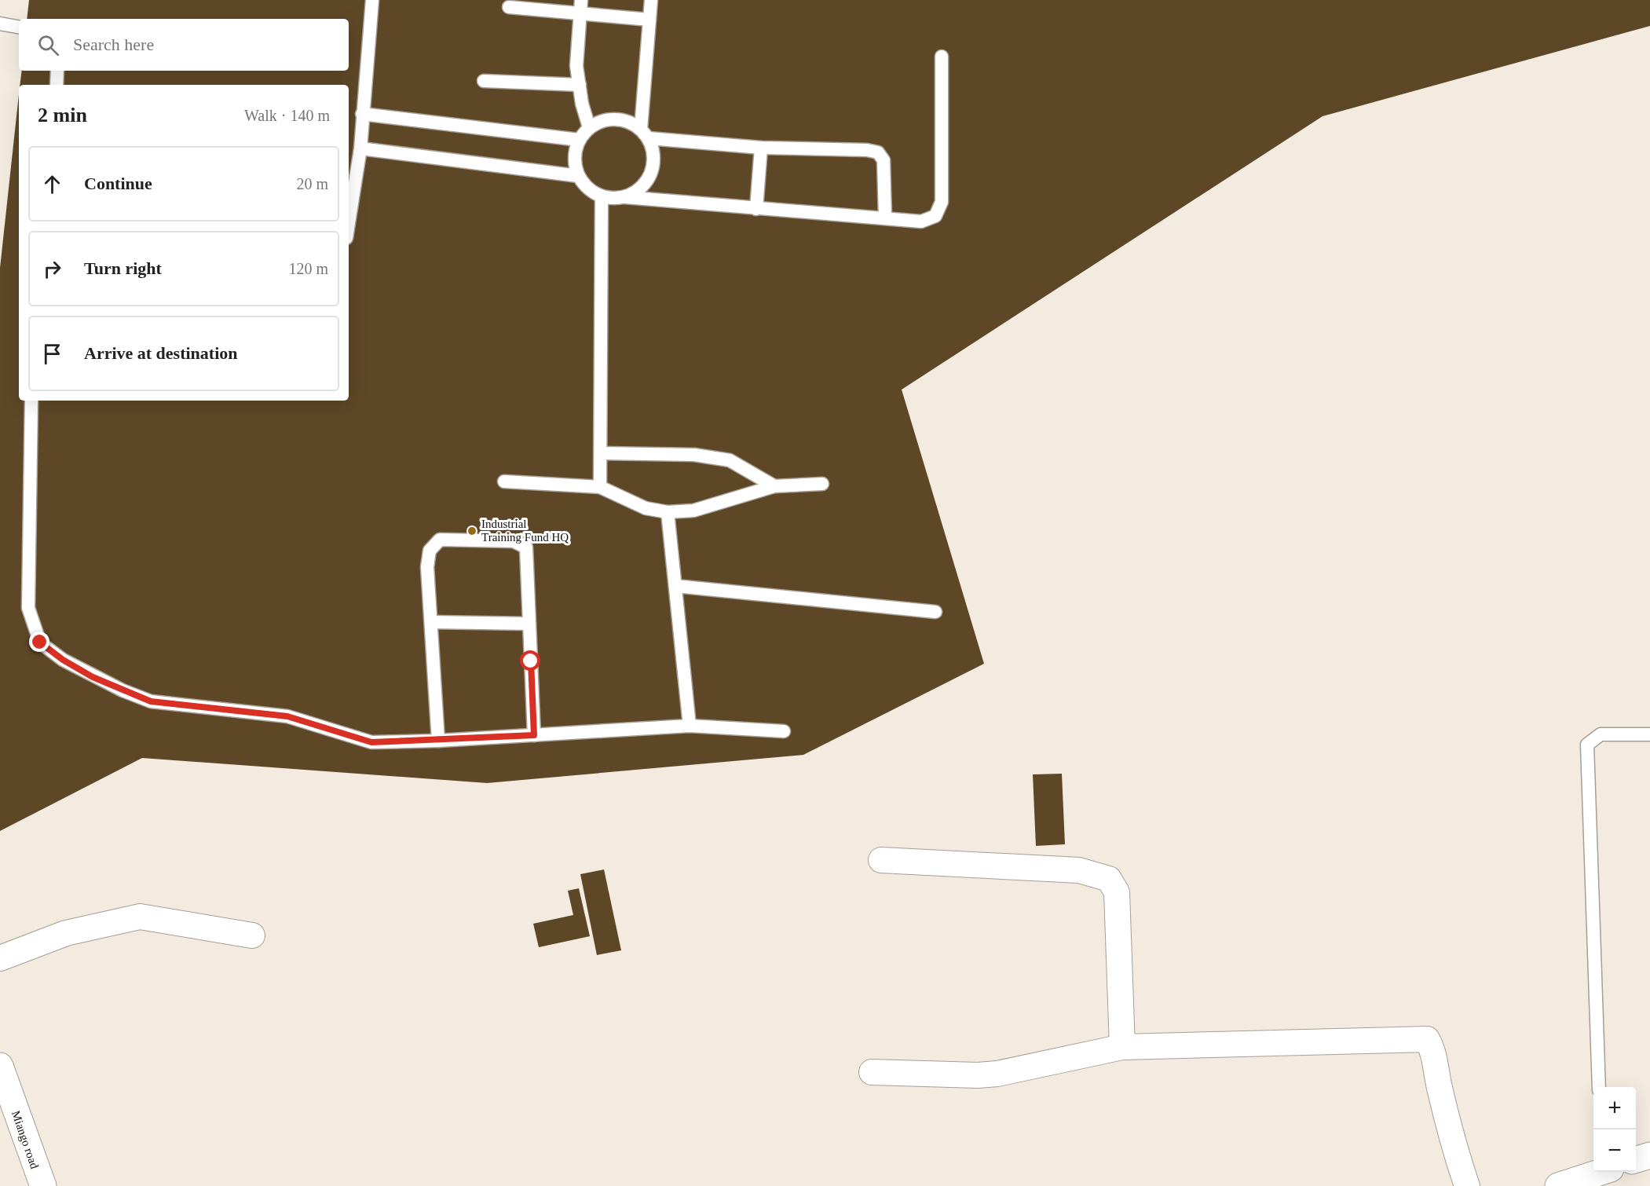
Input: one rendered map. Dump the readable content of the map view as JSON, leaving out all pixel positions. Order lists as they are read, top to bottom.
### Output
{
  "streets": {
    "main road": ["Miango road"]
  },
  "places": ["Industrial Training Fund HQ"],
  "page": {
    "search": "Search here",
    "heading": ["2 min", "Walk · 140 m"],
    "list": [
      ["Continue", "20 m"],
      ["Turn right", "120 m"],
      "Arrive at destination"
    ],
    "map_buttons": ["+", "−"]
  }
}
